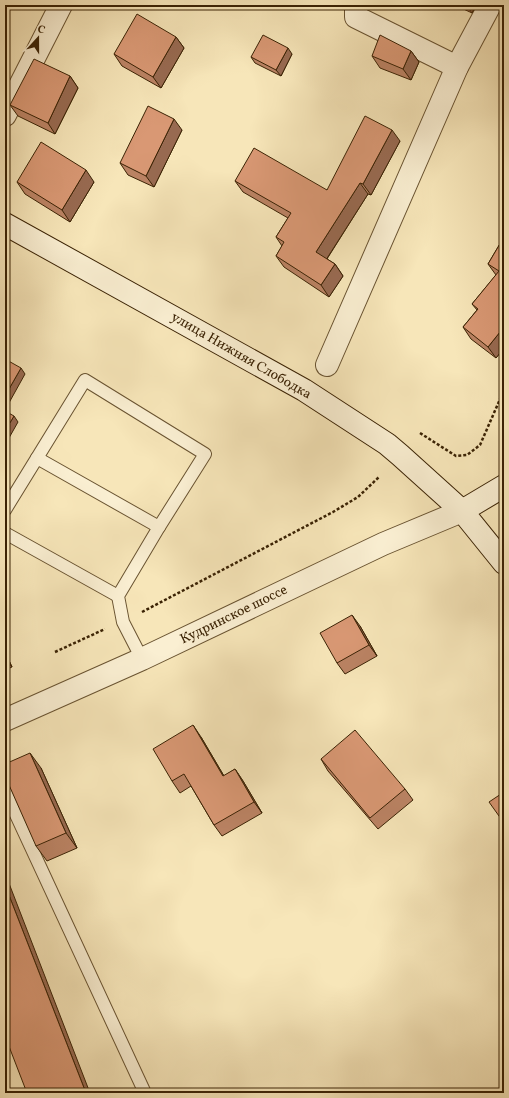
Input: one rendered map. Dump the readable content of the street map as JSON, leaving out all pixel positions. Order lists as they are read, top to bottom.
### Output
{
  "streets": {
    "street": ["улица Нижняя Слободка", "Кудринское шоссе"]
  },
  "crossings": [
    ["улица Нижняя Слободка", "Кудринское шоссе"]
  ],
  "north": "top"
}
